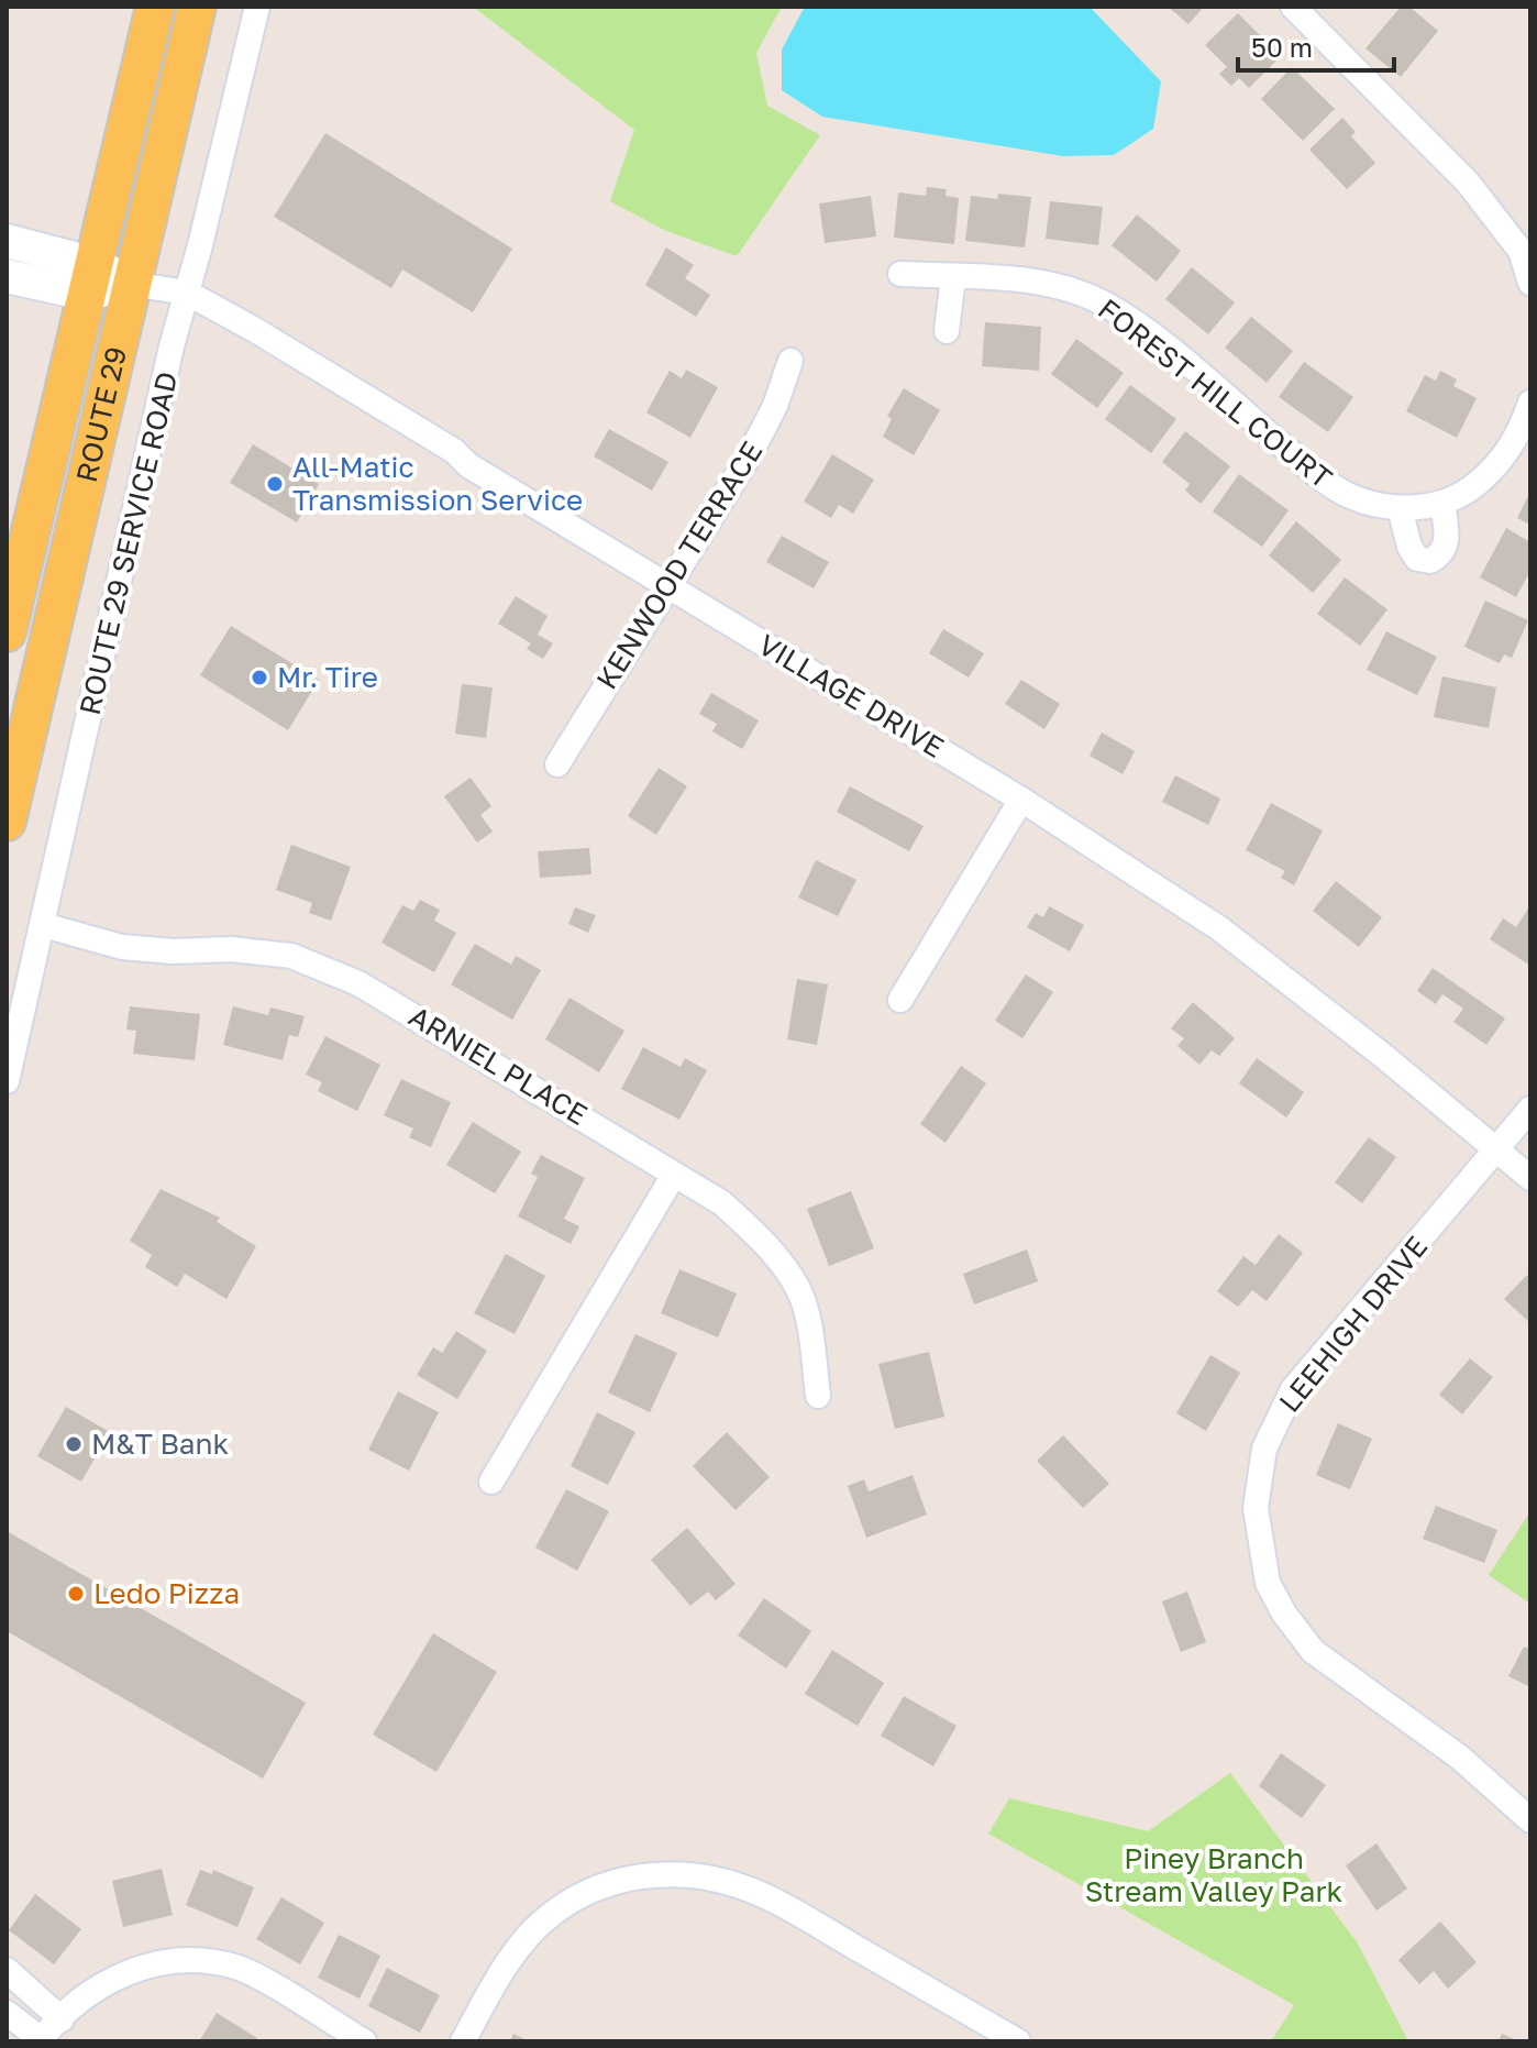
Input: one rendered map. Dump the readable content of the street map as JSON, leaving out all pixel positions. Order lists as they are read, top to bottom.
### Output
{
  "streets": {
    "main road": ["ROUTE 29"],
    "street": [
      "FOREST HILL COURT",
      "ROUTE 29 SERVICE ROAD",
      "KENWOOD TERRACE",
      "VILLAGE DRIVE",
      "ARNIEL PLACE",
      "LEEHIGH DRIVE"
    ]
  },
  "crossings": [
    ["ROUTE 29", "VILLAGE DRIVE"],
    ["ROUTE 29 SERVICE ROAD", "VILLAGE DRIVE"],
    ["ROUTE 29 SERVICE ROAD", "ARNIEL PLACE"],
    ["KENWOOD TERRACE", "VILLAGE DRIVE"],
    ["VILLAGE DRIVE", "LEEHIGH DRIVE"]
  ],
  "parks": ["Piney Branch Stream Valley Park"],
  "places": [
    "All-Matic Transmission Service",
    "Mr. Tire",
    "M&T Bank",
    "Ledo Pizza"
  ],
  "scale_bar": "50 m"
}
